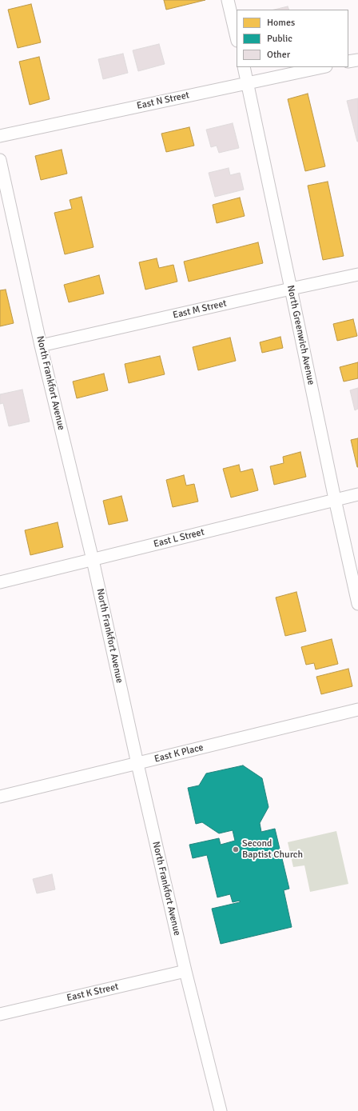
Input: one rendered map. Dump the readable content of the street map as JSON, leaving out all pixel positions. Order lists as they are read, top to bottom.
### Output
{
  "streets": {
    "street": [
      "East N Street",
      "East M Street",
      "North Greenwich Avenue",
      "North Frankfort Avenue",
      "East L Street",
      "East K Place",
      "East K Street"
    ]
  },
  "crossings": [
    ["East N Street", "North Greenwich Avenue"],
    ["East M Street", "North Greenwich Avenue"],
    ["East M Street", "North Frankfort Avenue"],
    ["North Greenwich Avenue", "East L Street"],
    ["North Frankfort Avenue", "East L Street"],
    ["North Frankfort Avenue", "East K Place"],
    ["North Frankfort Avenue", "East K Street"]
  ],
  "places": ["Second Baptist Church"],
  "legend": ["Homes", "Public", "Other"]
}
